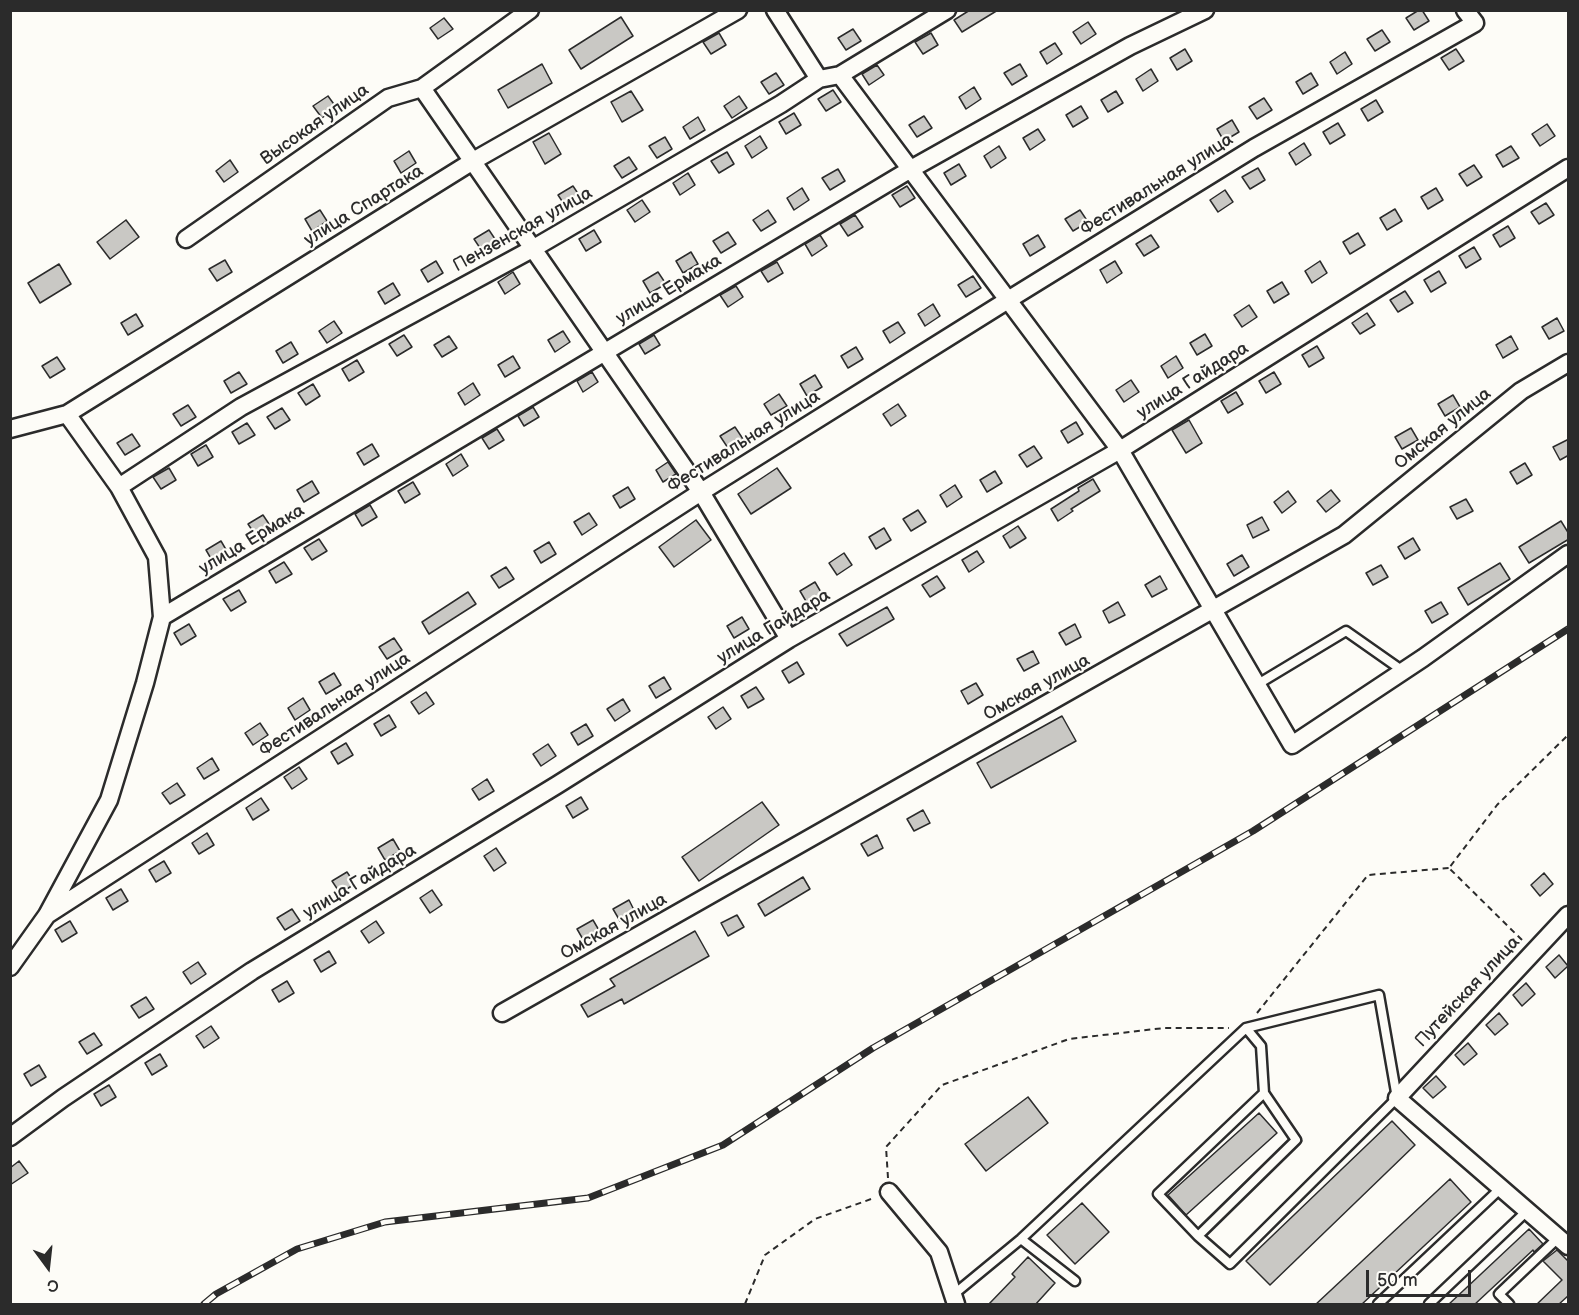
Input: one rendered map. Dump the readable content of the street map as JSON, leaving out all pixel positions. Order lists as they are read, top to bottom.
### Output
{
  "streets": {
    "street": [
      "Высокая улица",
      "Фестивальная улица",
      "улица Спартака",
      "Пензенская улица",
      "улица Ермака",
      "улица Гайдара",
      "Омская улица",
      "Путейская улица"
    ]
  },
  "scale_bar": "50 m",
  "north": "bottom"
}
